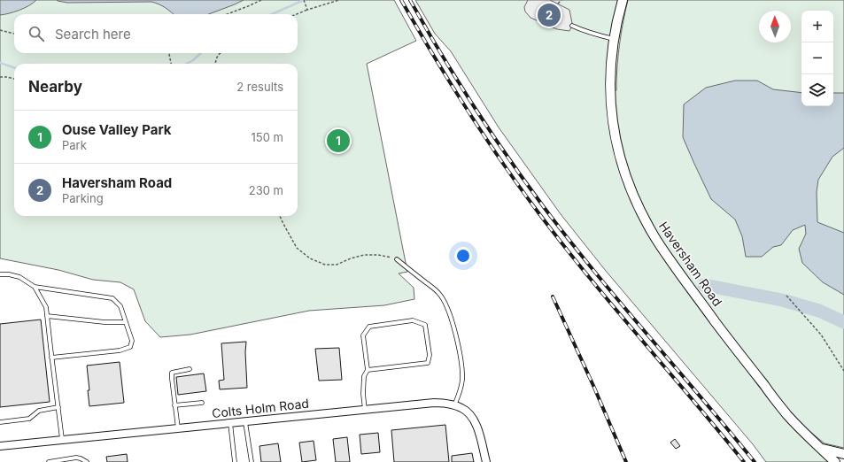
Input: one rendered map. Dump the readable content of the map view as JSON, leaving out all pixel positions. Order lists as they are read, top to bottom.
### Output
{
  "streets": {
    "street": ["Haversham Road", "Colts Holm Road"]
  },
  "north": "top",
  "page": {
    "pins": ["2", "1"],
    "map_buttons": ["+", "−"],
    "search": "Search here",
    "heading": ["Nearby", "2 results"],
    "list": [
      {
        "mark": "1",
        "name": "Ouse Valley Park",
        "note": "Park",
        "value": "150 m"
      },
      {
        "mark": "2",
        "name": "Haversham Road",
        "note": "Parking",
        "value": "230 m"
      }
    ]
  }
}
